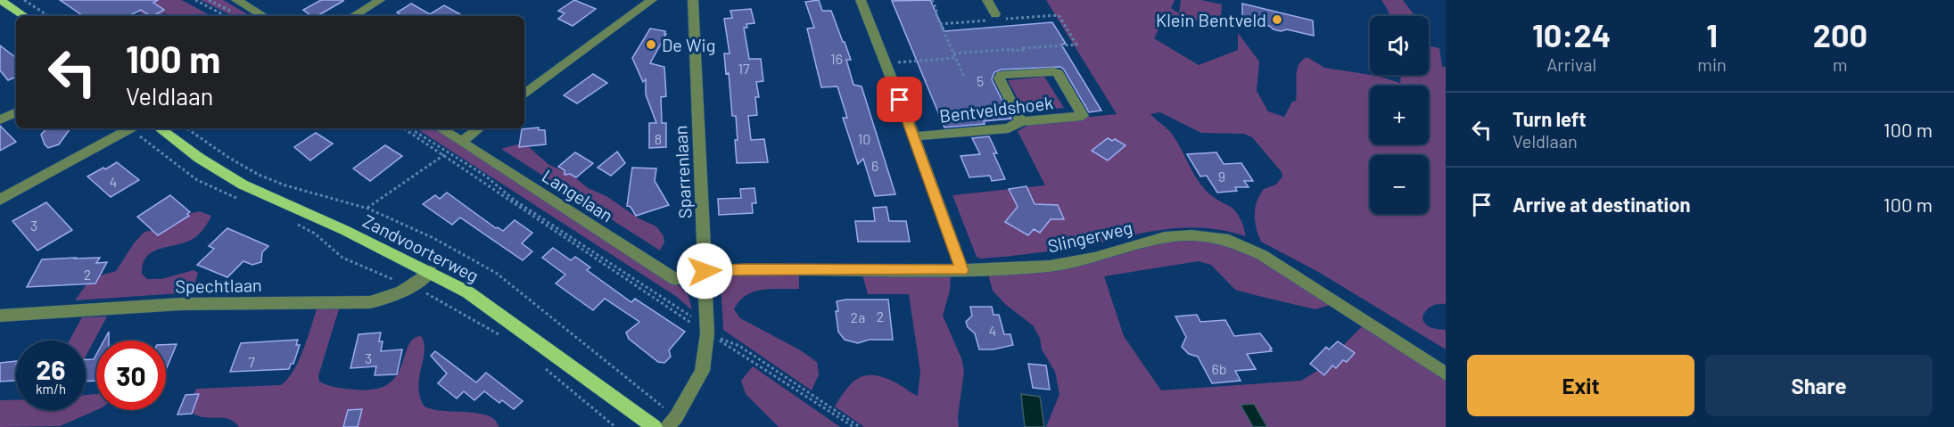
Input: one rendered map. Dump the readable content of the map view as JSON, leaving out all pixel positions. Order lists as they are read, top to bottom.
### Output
{
  "streets": {
    "main road": ["Zandvoorterweg"],
    "street": [
      "Bentveldshoek",
      "Sparrenlaan",
      "Langelaan",
      "Slingerweg",
      "Spechtlaan"
    ]
  },
  "crossings": [
    ["Sparrenlaan", "Langelaan"],
    ["Sparrenlaan", "Slingerweg"],
    ["Langelaan", "Slingerweg"],
    ["Zandvoorterweg", "Spechtlaan"]
  ],
  "places": ["Klein Bentveld", "De Wig"],
  "house_numbers": [
    "16",
    "17",
    "5",
    "8",
    "10",
    "6",
    "9",
    "4",
    "3",
    "2",
    "2",
    "2a",
    "4",
    "3",
    "7",
    "6b"
  ],
  "page": {
    "eta": [
      "10:24",
      "Arrival",
      "1",
      "min",
      "200",
      "m"
    ],
    "map_buttons": ["+", "−"],
    "turn": ["100 m", "Veldlaan"],
    "list": [
      {
        "name": "Turn left",
        "note": "Veldlaan",
        "value": "100 m"
      },
      {
        "name": "Arrive at destination",
        "value": "100 m"
      }
    ],
    "speed": "26 km/h",
    "limit": "30",
    "buttons": ["Exit", "Share"]
  }
}
